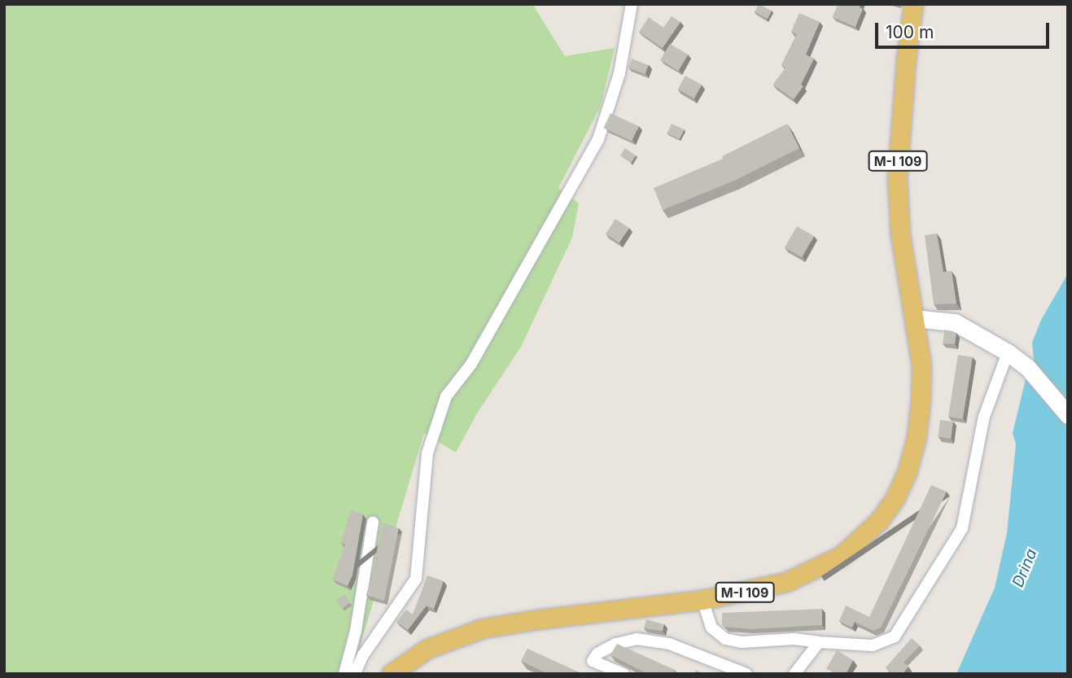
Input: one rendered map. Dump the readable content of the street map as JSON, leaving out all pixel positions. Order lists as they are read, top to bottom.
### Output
{
  "streets": {
    "main road": ["M-I 109"]
  },
  "water": ["Drina"],
  "scale_bar": "100 m"
}
